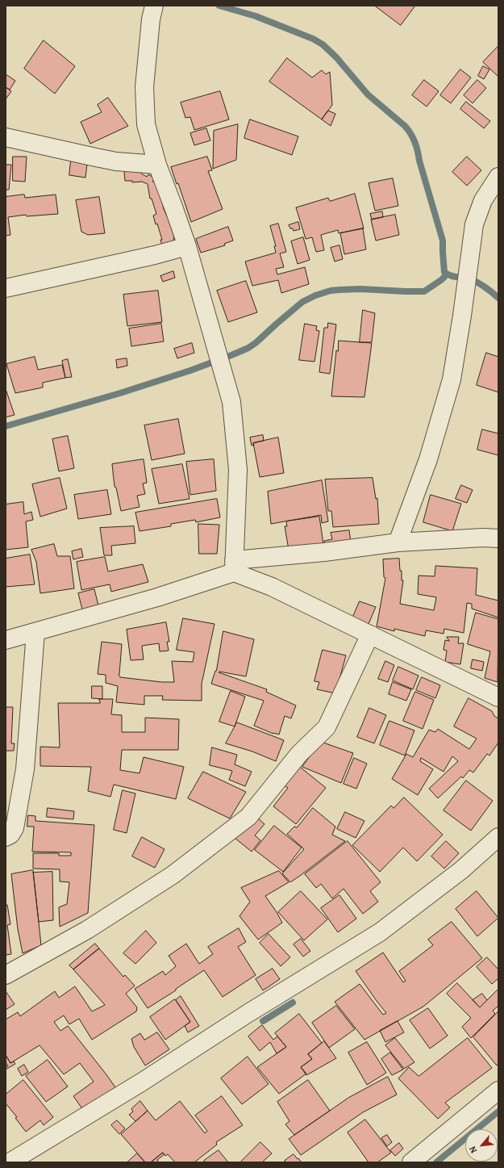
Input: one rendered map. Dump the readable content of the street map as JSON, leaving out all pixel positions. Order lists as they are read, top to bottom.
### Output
{
  "north": "bottom left"
}
